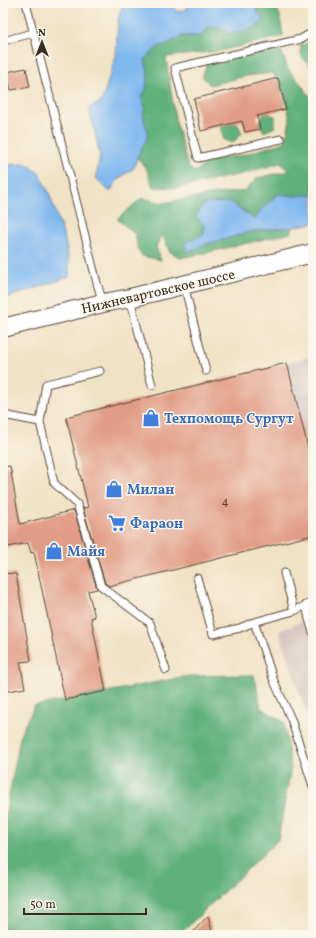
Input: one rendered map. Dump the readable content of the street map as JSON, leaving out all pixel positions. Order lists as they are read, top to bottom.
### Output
{
  "streets": {
    "street": ["Нижневартовское шоссе"]
  },
  "places": {
    "shop": ["Техпомощь Сургут", "Милан", "Майя"],
    "supermarket": ["Фараон"]
  },
  "house_numbers": ["4"],
  "scale_bar": "50 m",
  "north": "top"
}
